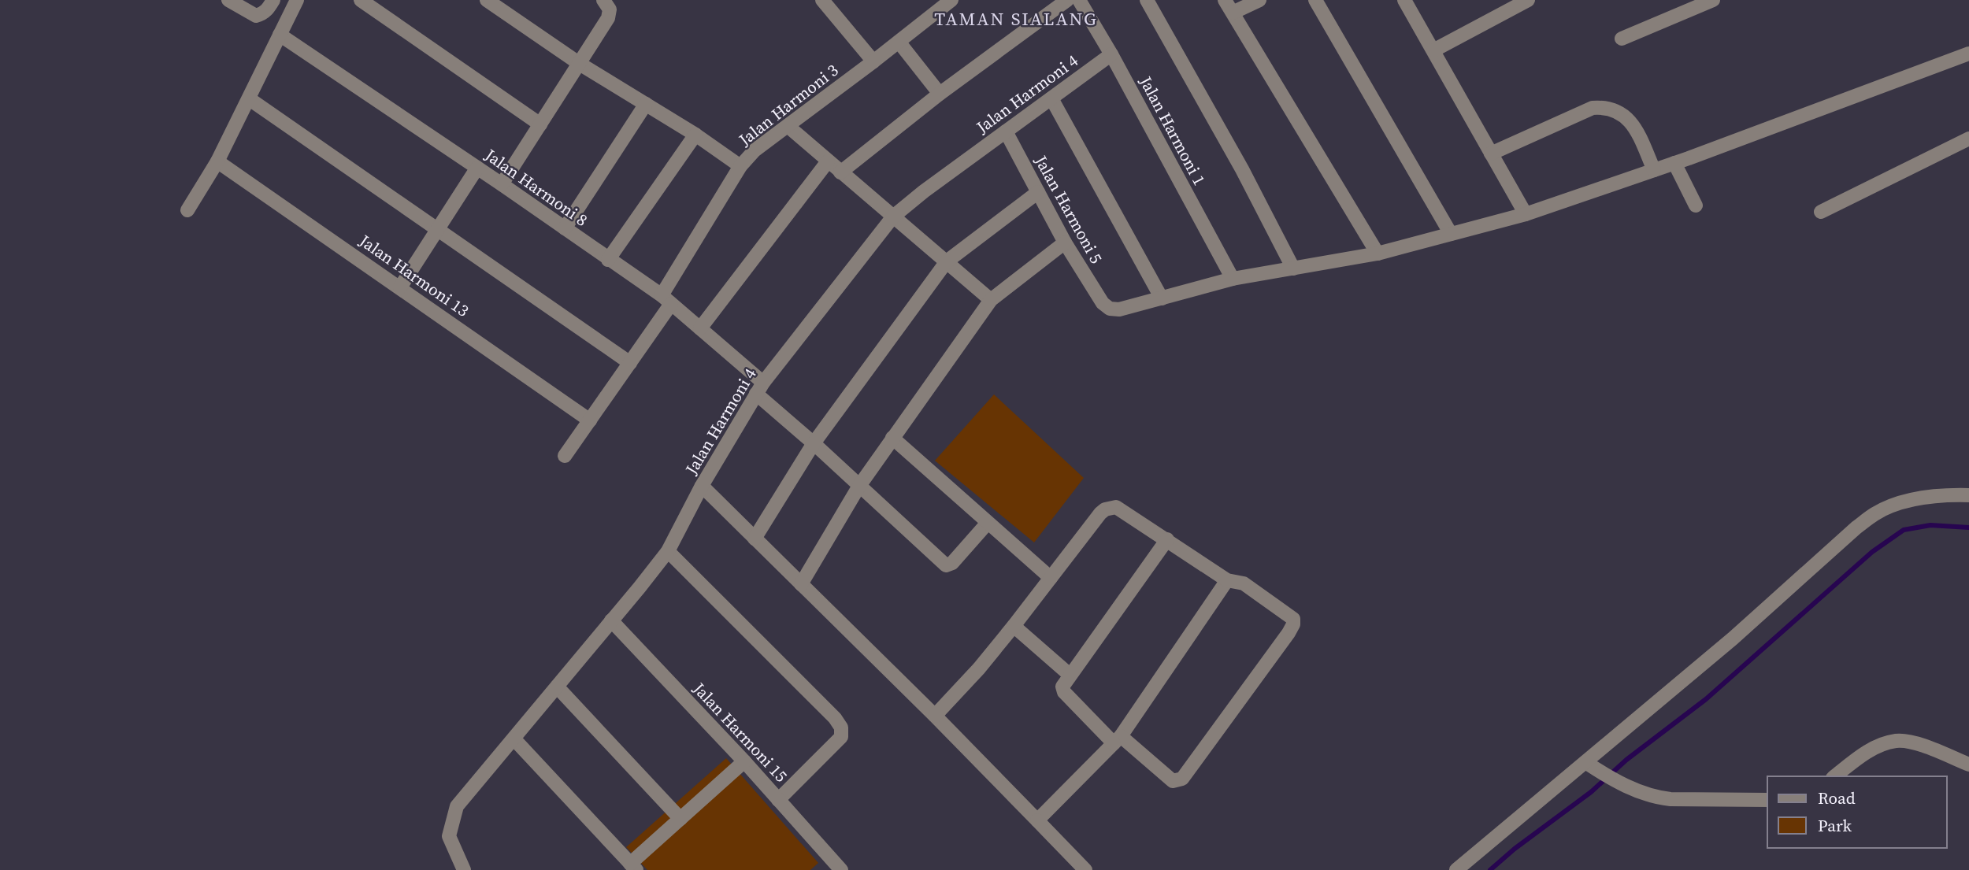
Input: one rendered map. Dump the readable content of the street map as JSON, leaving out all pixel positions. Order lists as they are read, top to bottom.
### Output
{
  "streets": {
    "street": [
      "Jalan Harmoni 4",
      "Jalan Harmoni 3",
      "Jalan Harmoni 1",
      "Jalan Harmoni 8",
      "Jalan Harmoni 5",
      "Jalan Harmoni 13",
      "Jalan Harmoni 15"
    ]
  },
  "crossings": [
    ["Jalan Harmoni 4", "Jalan Harmoni 1"],
    ["Jalan Harmoni 4", "Jalan Harmoni 8"],
    ["Jalan Harmoni 4", "Jalan Harmoni 5"],
    ["Jalan Harmoni 4", "Jalan Harmoni 15"],
    ["Jalan Harmoni 3", "Jalan Harmoni 8"],
    ["Jalan Harmoni 3", "Jalan Harmoni 13"]
  ],
  "districts": ["TAMAN SIALANG"],
  "legend": ["Road", "Park"]
}
